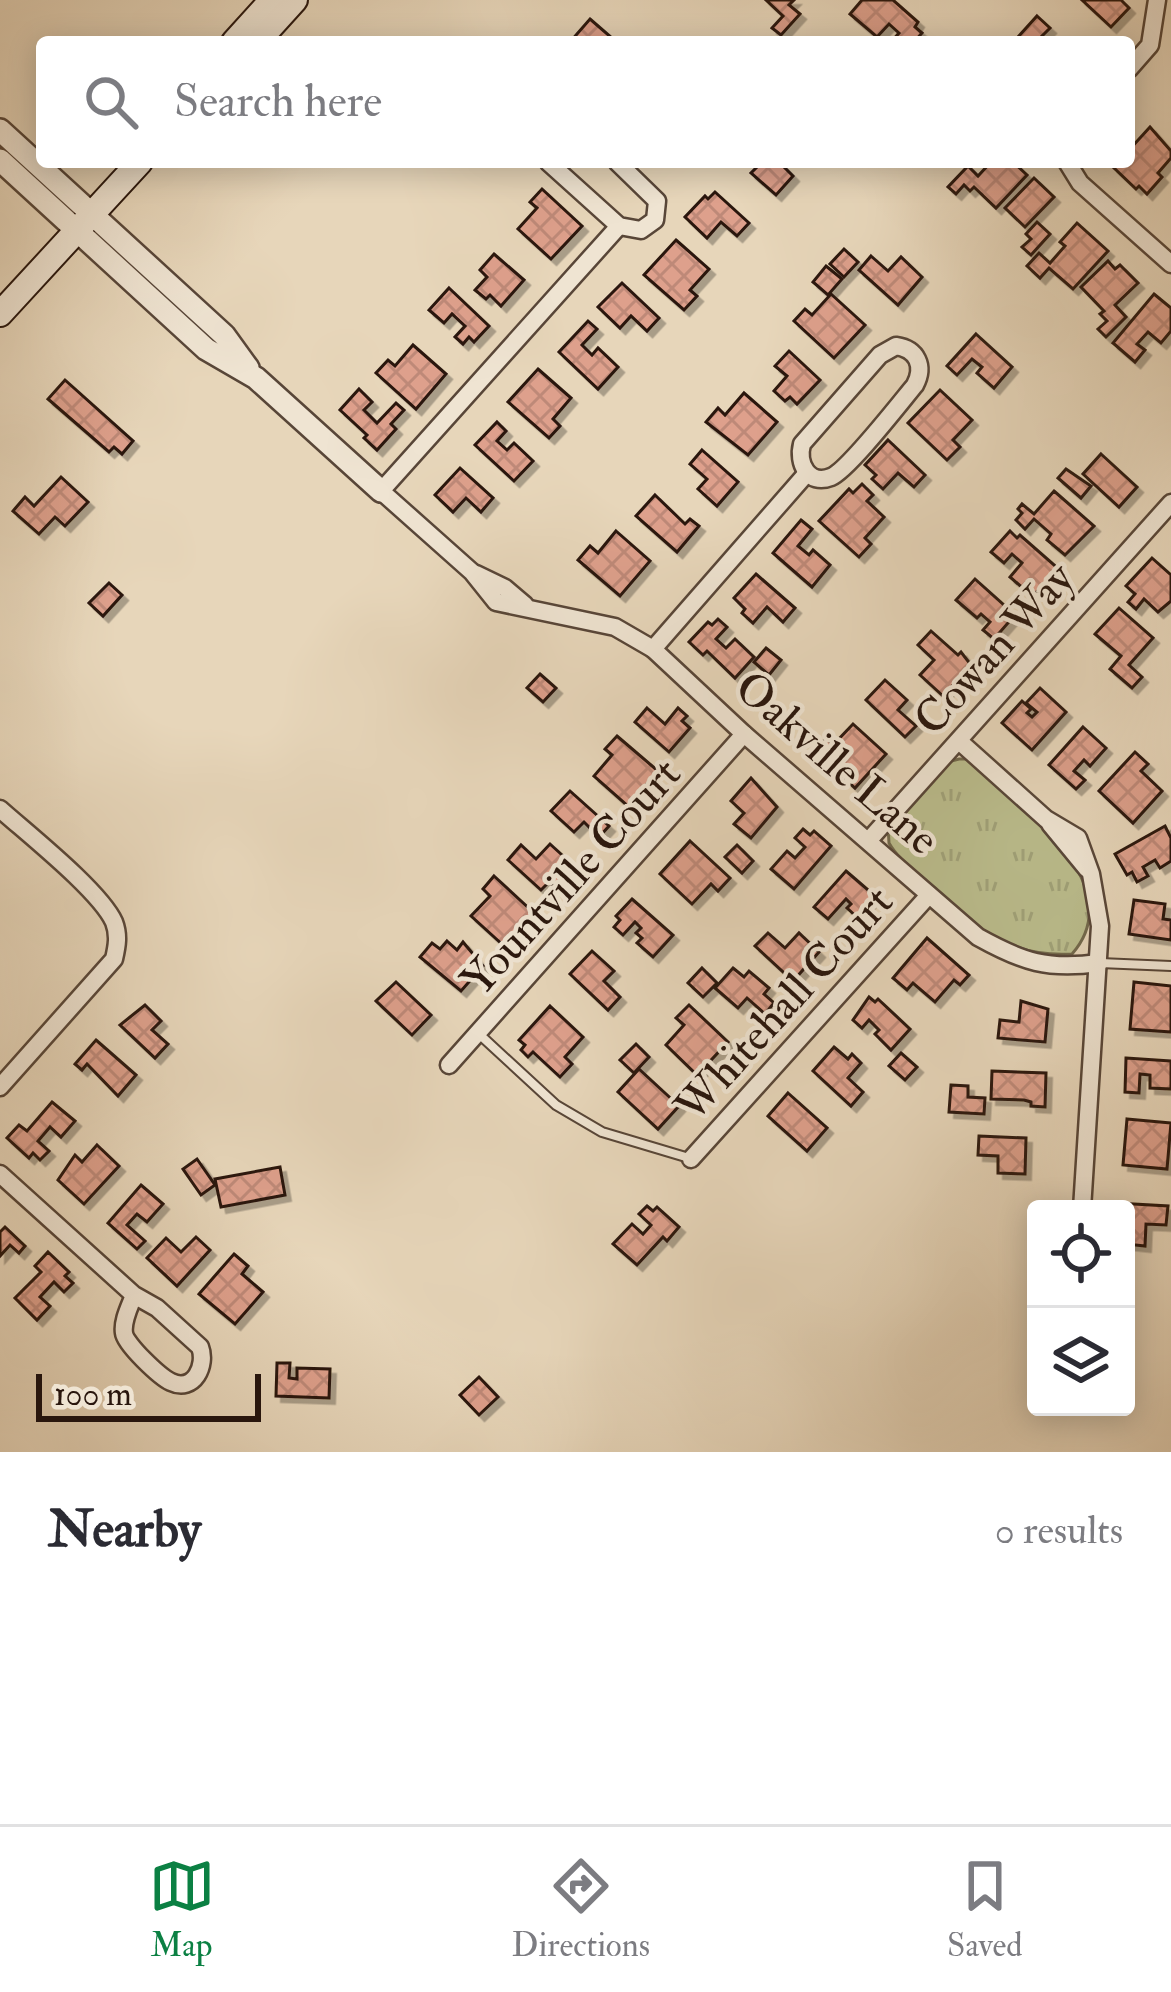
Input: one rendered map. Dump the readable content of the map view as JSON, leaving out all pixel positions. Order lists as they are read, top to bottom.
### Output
{
  "streets": {
    "street": [
      "Cowan Way",
      "Oakville Lane",
      "Yountville Court",
      "Whitehall Court"
    ]
  },
  "crossings": [
    ["Cowan Way", "Oakville Lane"],
    ["Oakville Lane", "Yountville Court"],
    ["Oakville Lane", "Whitehall Court"]
  ],
  "scale_bar": "100 m",
  "page": {
    "search": "Search here",
    "scale": "100 m",
    "heading": ["Nearby", "0 results"],
    "nav": ["Map", "Directions", "Saved"]
  }
}
